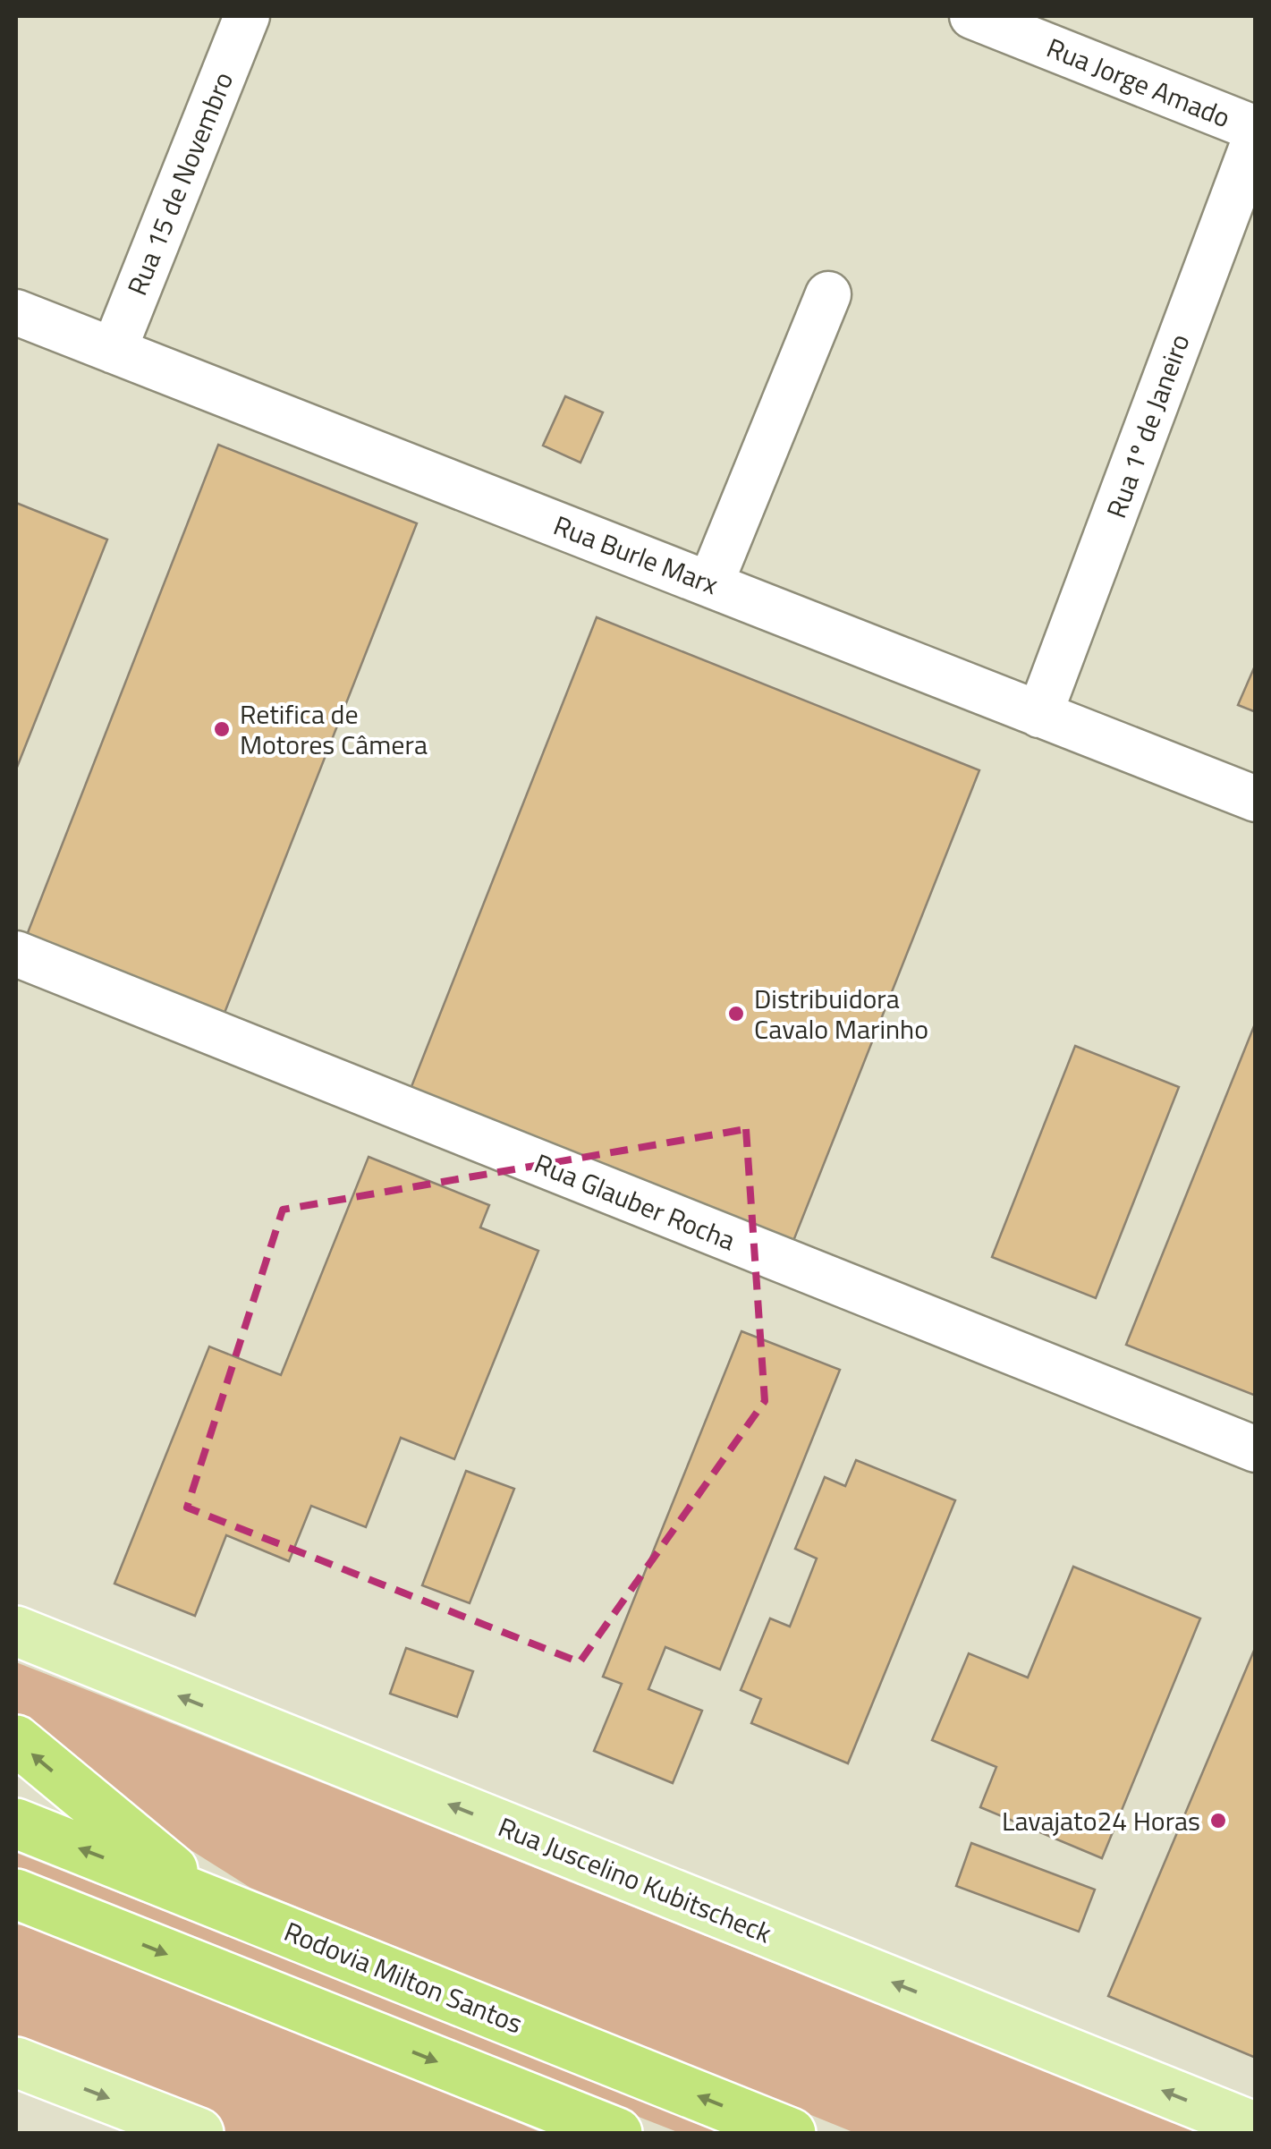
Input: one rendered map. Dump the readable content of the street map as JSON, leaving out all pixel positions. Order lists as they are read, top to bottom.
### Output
{
  "streets": {
    "highway": ["Rodovia Milton Santos"],
    "main road": ["Rua Juscelino Kubitscheck"],
    "street": [
      "Rua Jorge Amado",
      "Rua 15 de Novembro",
      "Rua 1º de Janeiro",
      "Rua Burle Marx",
      "Rua Glauber Rocha"
    ]
  },
  "crossings": [
    ["Rua 15 de Novembro", "Rua Burle Marx"],
    ["Rua 1º de Janeiro", "Rua Burle Marx"]
  ],
  "one_way": ["Rua Juscelino Kubitscheck"],
  "places": ["Retifica de Motores Câmera", "Distribuidora Cavalo Marinho", "Lavajato24 Horas"]
}
